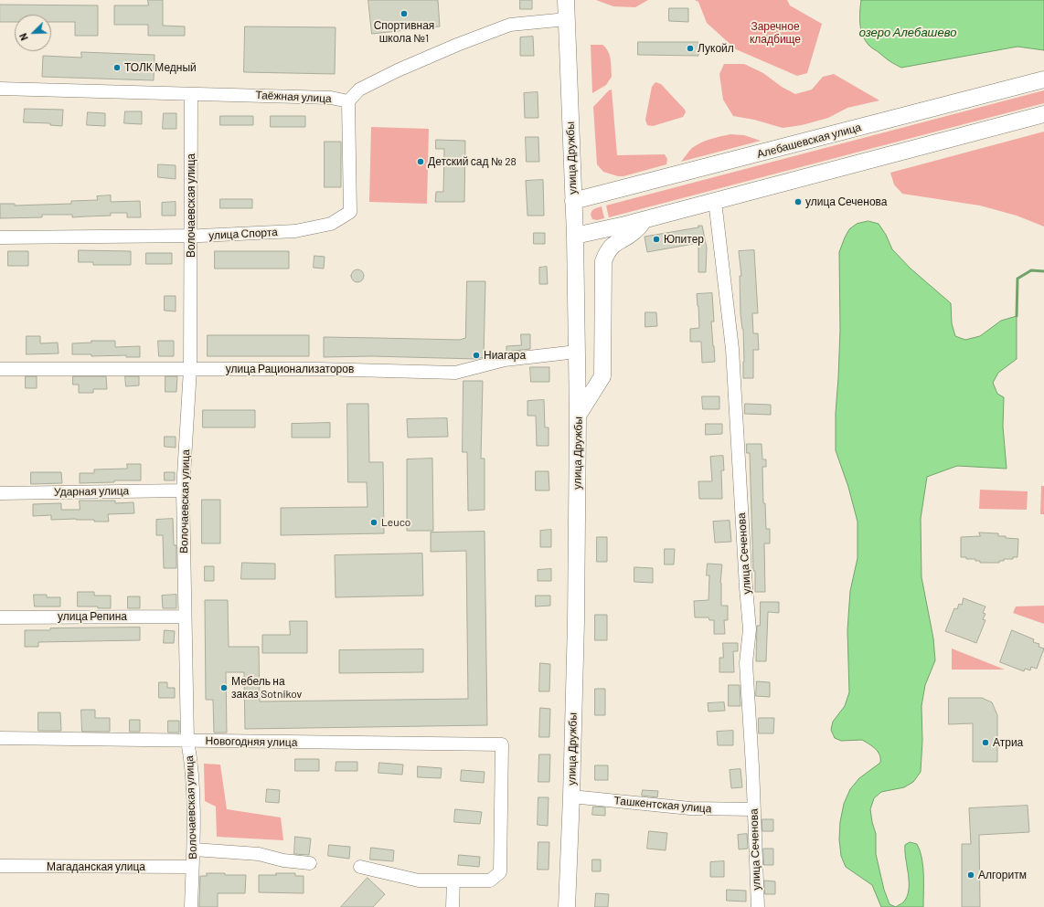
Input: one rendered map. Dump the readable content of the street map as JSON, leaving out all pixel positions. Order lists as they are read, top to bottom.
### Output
{
  "streets": {
    "main road": ["Алебашевская улица", "улица Дружбы"],
    "street": [
      "Таёжная улица",
      "Волочаевская улица",
      "улица Спорта",
      "улица Рационализаторов",
      "Ударная улица",
      "улица Сеченова",
      "улица Репина",
      "Новогодняя улица",
      "Ташкентская улица",
      "Магаданская улица"
    ]
  },
  "crossings": [
    ["Таёжная улица", "Волочаевская улица"],
    ["Таёжная улица", "улица Спорта"],
    ["Алебашевская улица", "улица Дружбы"],
    ["улица Дружбы", "улица Рационализаторов"],
    ["улица Дружбы", "Ташкентская улица"],
    ["Волочаевская улица", "улица Спорта"],
    ["Волочаевская улица", "улица Рационализаторов"],
    ["Волочаевская улица", "Ударная улица"],
    ["Волочаевская улица", "улица Репина"],
    ["Волочаевская улица", "Новогодняя улица"],
    ["Волочаевская улица", "Магаданская улица"],
    ["улица Сеченова", "Ташкентская улица"]
  ],
  "water": ["озеро Алебашево"],
  "parks": ["Заречное кладбище"],
  "places": [
    "Спортивная школа №1",
    "Лукойл",
    "ТОЛК Медный",
    "Детский сад № 28",
    "улица Сеченова",
    "Юпитер",
    "Ниагара",
    "Leuco",
    "Мебель на заказ Sotnikov",
    "Атриа",
    "Алгоритм"
  ],
  "north": "bottom left"
}
